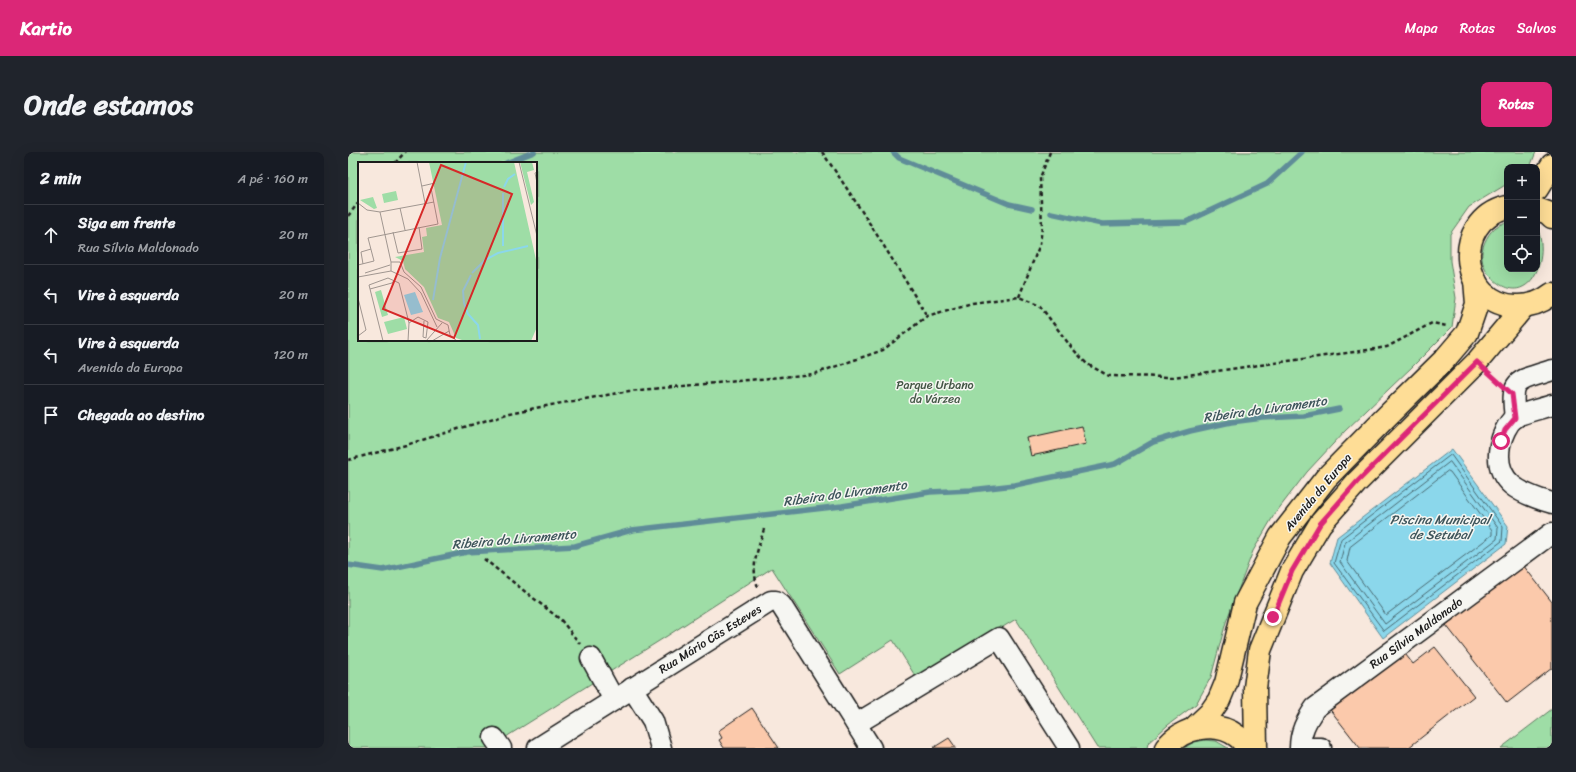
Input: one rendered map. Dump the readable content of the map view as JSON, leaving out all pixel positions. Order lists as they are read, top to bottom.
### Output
{
  "streets": {
    "main road": ["Avenida da Europa"],
    "street": ["Rua Sílvia Maldonado", "Rua Mário Cãs Esteves"]
  },
  "water": ["Ribeira do Livramento", "Piscina Municipal de Setubal"],
  "parks": ["Parque Urbano da Várzea"],
  "page": {
    "header": "Kartio",
    "nav": ["Mapa", "Rotas", "Salvos"],
    "title": "Onde estamos",
    "buttons": "Rotas",
    "heading": ["2 min", "A pé · 160 m"],
    "map_buttons": ["+", "−"],
    "list": [
      ["Siga em frente", "Rua Sílvia Maldonado", "20 m"],
      ["Vire à esquerda", "20 m"],
      ["Vire à esquerda", "Avenida da Europa", "120 m"],
      "Chegada ao destino"
    ]
  }
}
